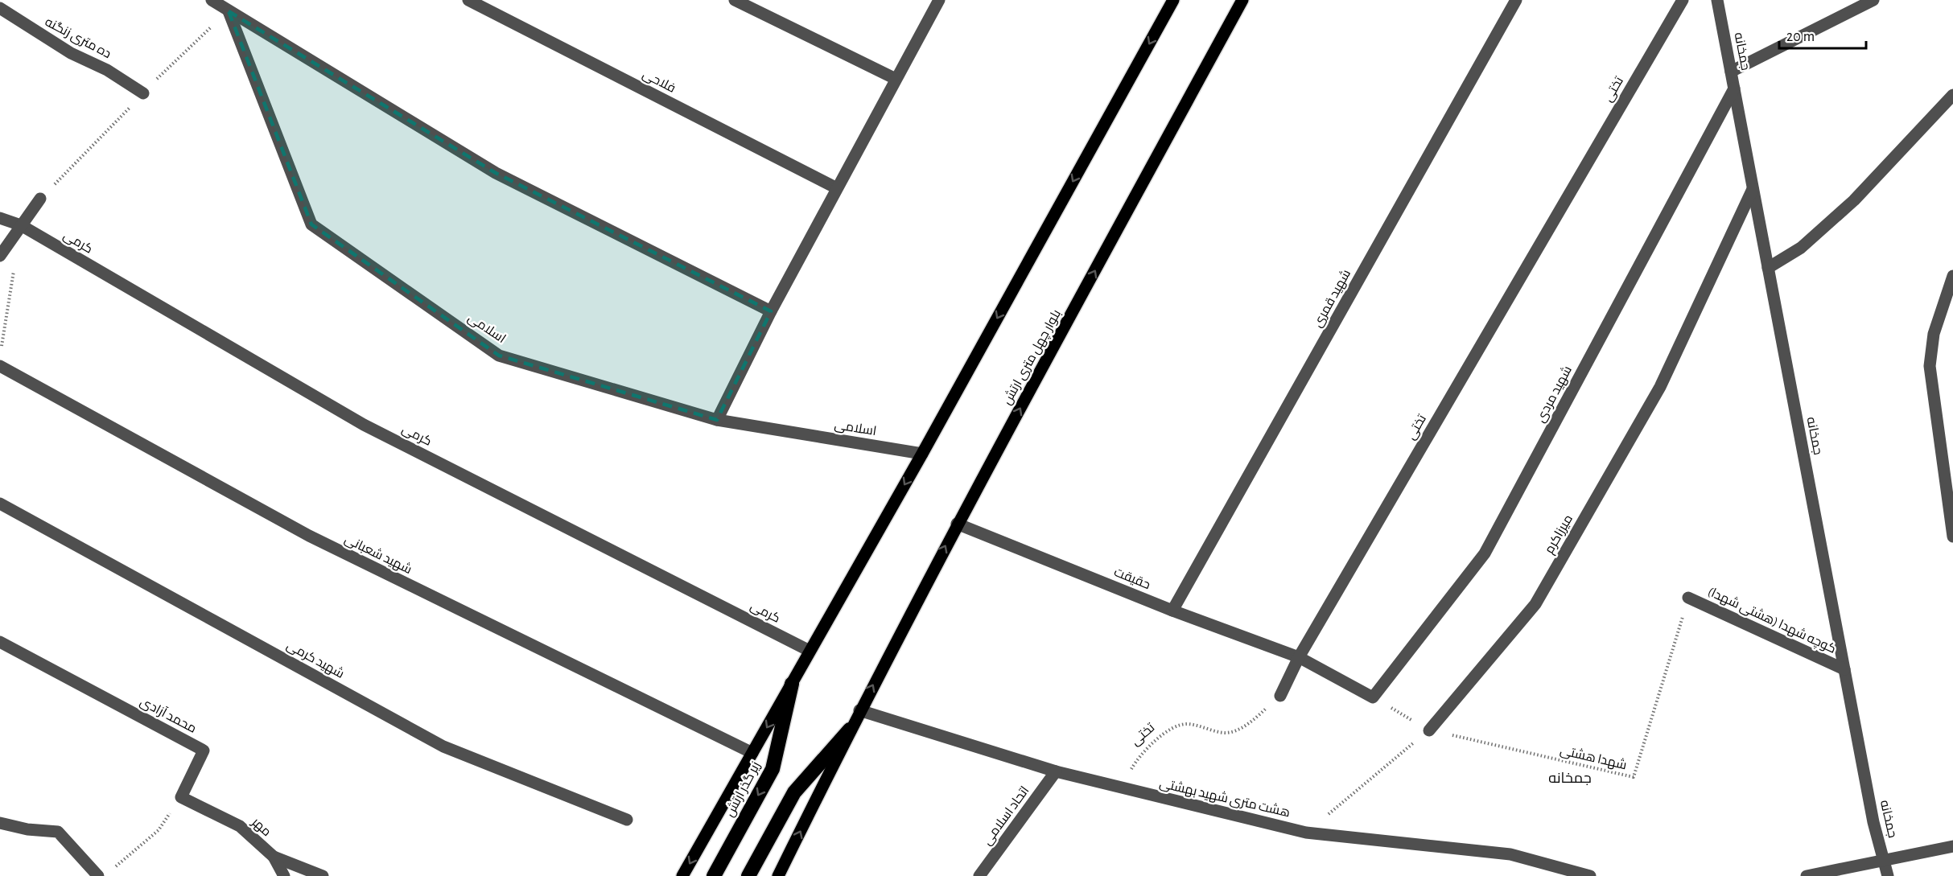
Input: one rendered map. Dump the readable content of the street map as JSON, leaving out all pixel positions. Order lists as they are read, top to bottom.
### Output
{
  "streets": {
    "highway": ["زیر گذر ارتش"],
    "main road": ["بلوار چهل متری ارتش"],
    "street": [
      "ده متری زنگنه",
      "جمخانه",
      "فلاحی",
      "تختی",
      "کرمی",
      "شهید قمری",
      "اسلامی",
      "شهید مردی",
      "میرزاکرم",
      "شهید شعبانی",
      "حقیقت",
      "کوچه شهدا (هشتی شهدا)",
      "شهید کرمی",
      "محمد آزادی",
      "هشت متری شهید بهشتی",
      "اتحاد اسلامی",
      "مهر"
    ],
    "path": ["شهدا هشتی"]
  },
  "crossings": [
    ["جمخانه", "شهید مردی"],
    ["جمخانه", "میرزاکرم"],
    ["جمخانه", "کوچه شهدا (هشتی شهدا)"],
    ["تختی", "حقیقت"],
    ["تختی", "هشت متری شهید بهشتی"],
    ["شهید قمری", "حقیقت"],
    ["بلوار چهل متری ارتش", "حقیقت"],
    ["بلوار چهل متری ارتش", "هشت متری شهید بهشتی"],
    ["شهید مردی", "حقیقت"],
    ["شهید مردی", "شهدا هشتی"],
    ["میرزاکرم", "شهدا هشتی"],
    ["حقیقت", "شهدا هشتی"],
    ["کوچه شهدا (هشتی شهدا)", "شهدا هشتی"],
    ["محمد آزادی", "مهر"],
    ["هشت متری شهید بهشتی", "اتحاد اسلامی"]
  ],
  "districts": ["جمخانه"],
  "scale_bar": "20 m"
}
